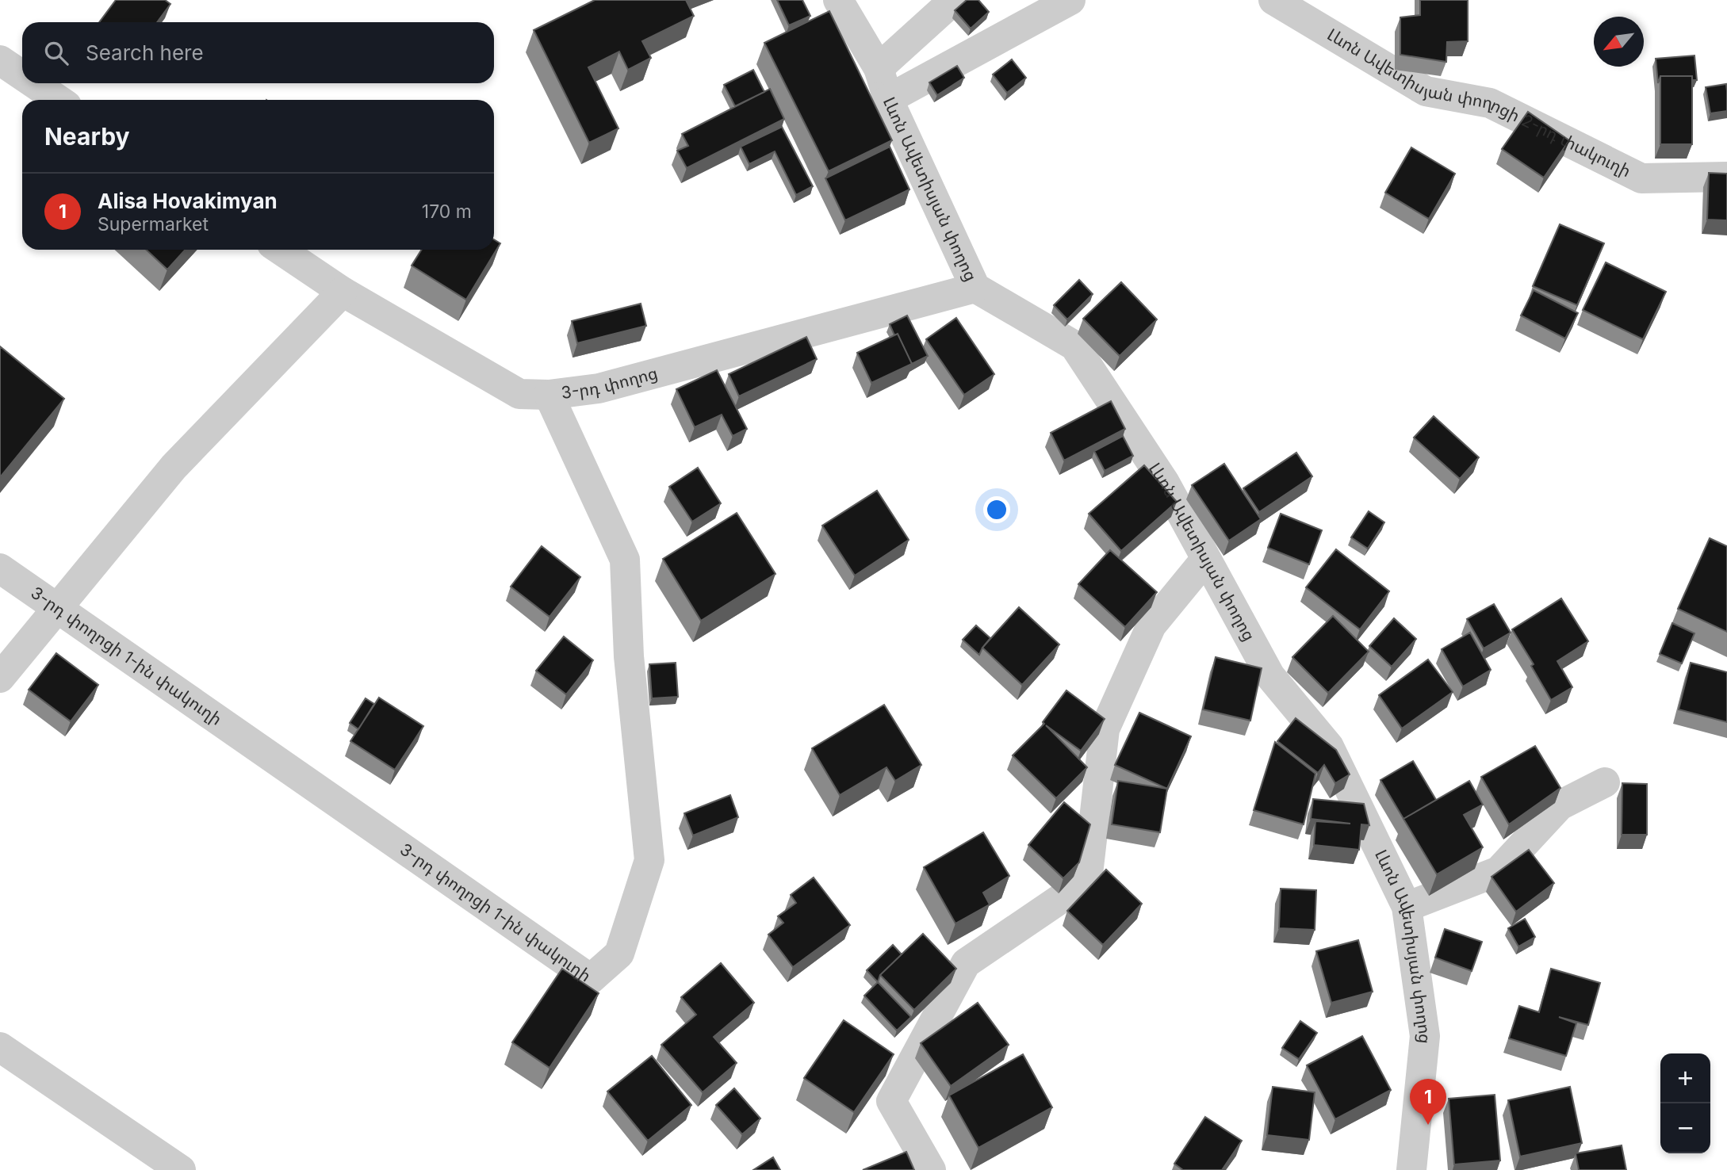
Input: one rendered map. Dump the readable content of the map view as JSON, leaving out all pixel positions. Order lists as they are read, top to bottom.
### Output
{
  "streets": {
    "street": [
      "Լևոն Ավետիսյան փողոցի 2-րդ փակուղի",
      "Լևոն Ավետիսյան փողոց",
      "3-րդ փողոց",
      "3-րդ փողոցի 1-ին փակուղի"
    ]
  },
  "crossings": [
    ["Լևոն Ավետիսյան փողոց", "3-րդ փողոց"],
    ["3-րդ փողոց", "3-րդ փողոցի 1-ին փակուղի"]
  ],
  "north": "bottom left",
  "page": {
    "search": "Search here",
    "heading": "Nearby",
    "list": [
      {
        "mark": "1",
        "name": "Alisa Hovakimyan",
        "note": "Supermarket",
        "value": "170 m"
      }
    ],
    "map_buttons": ["+", "−"],
    "pins": "1"
  }
}
